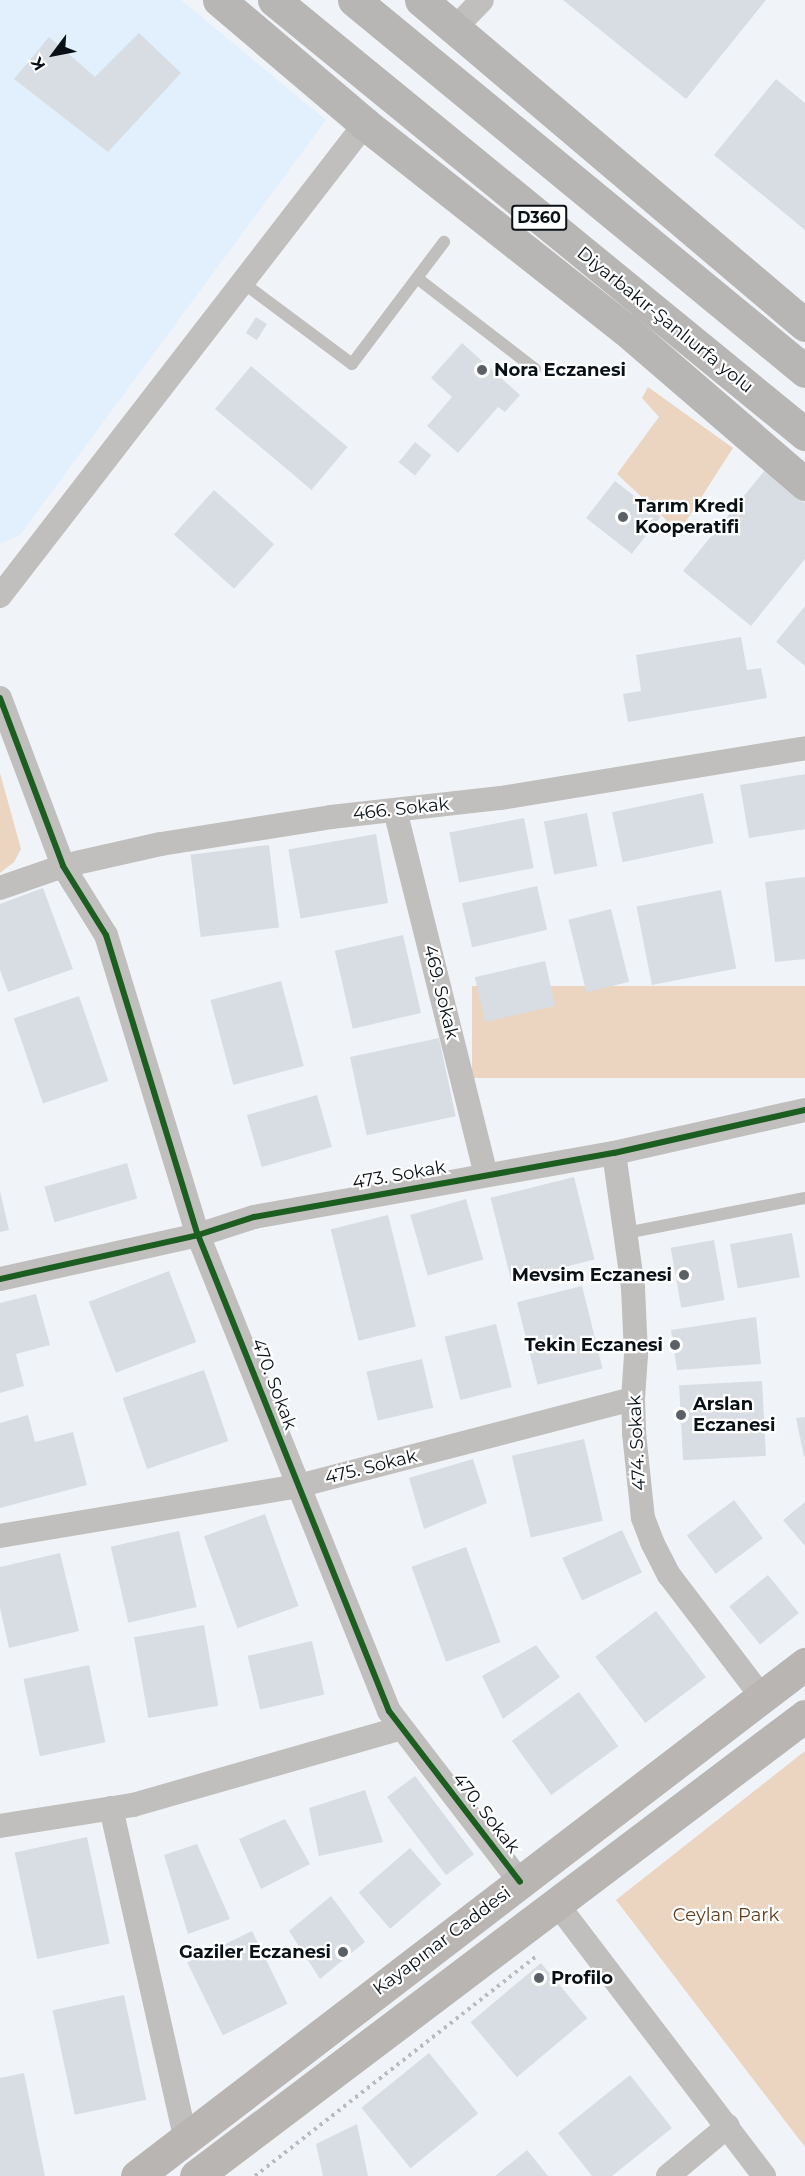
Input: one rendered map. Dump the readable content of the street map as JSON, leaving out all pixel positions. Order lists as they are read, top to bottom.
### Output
{
  "streets": {
    "highway": ["D360", "Diyarbakır-Şanlıurfa yolu"],
    "main road": ["Kayapınar Caddesi"],
    "street": [
      "466. Sokak",
      "469. Sokak",
      "473. Sokak",
      "470. Sokak",
      "474. Sokak",
      "475. Sokak"
    ]
  },
  "crossings": [
    ["466. Sokak", "469. Sokak"],
    ["466. Sokak", "470. Sokak"],
    ["469. Sokak", "473. Sokak"],
    ["473. Sokak", "470. Sokak"],
    ["473. Sokak", "474. Sokak"],
    ["470. Sokak", "475. Sokak"],
    ["470. Sokak", "Kayapınar Caddesi"],
    ["474. Sokak", "475. Sokak"],
    ["474. Sokak", "Kayapınar Caddesi"]
  ],
  "parks": ["Ceylan Park"],
  "places": [
    "Nora Eczanesi",
    "Tarım Kredi Kooperatifi",
    "Mevsim Eczanesi",
    "Tekin Eczanesi",
    "Arslan Eczanesi",
    "Gaziler Eczanesi",
    "Profilo"
  ],
  "north": "bottom left"
}
